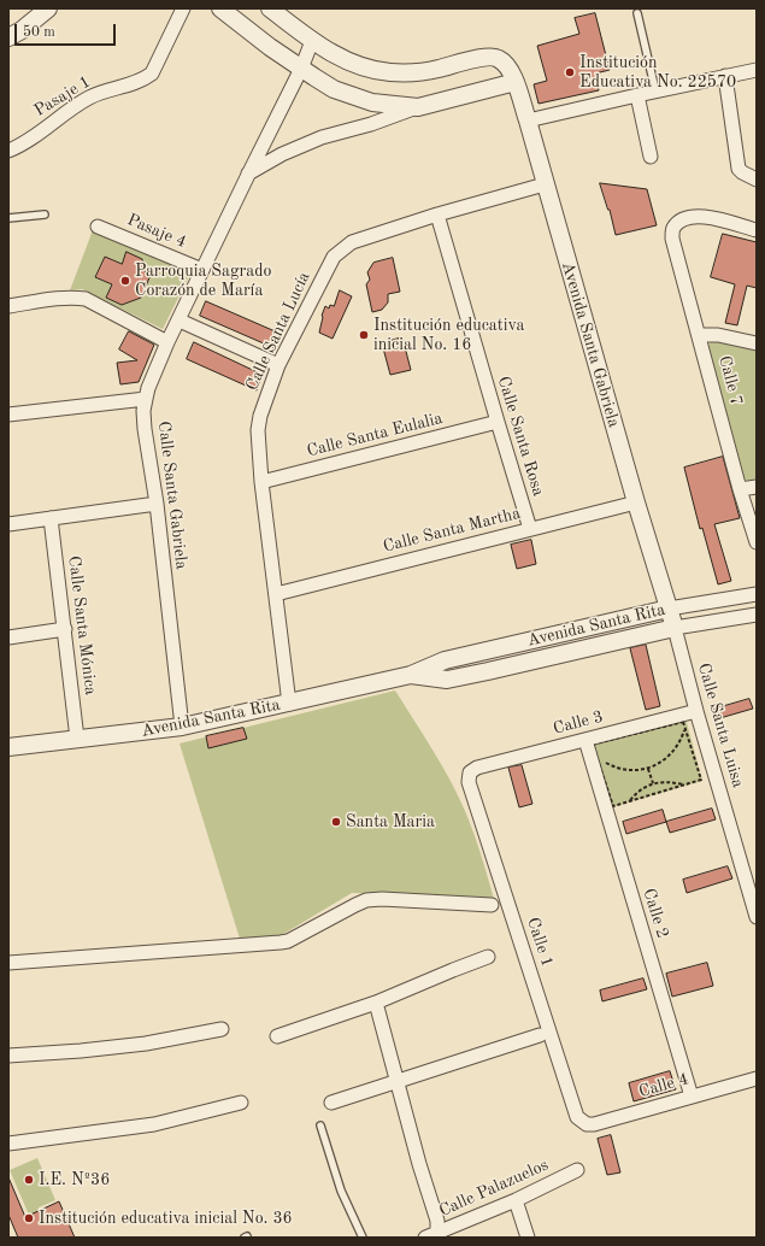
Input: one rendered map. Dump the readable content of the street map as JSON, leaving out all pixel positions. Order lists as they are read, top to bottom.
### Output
{
  "streets": {
    "street": [
      "Pasaje 1",
      "Pasaje 4",
      "Calle Santa Lucía",
      "Avenida Santa Gabriela",
      "Calle 7",
      "Calle Santa Eulalia",
      "Calle Santa Rosa",
      "Calle Santa Gabriela",
      "Calle Santa Martha",
      "Calle Santa Mónica",
      "Avenida Santa Rita",
      "Calle 3",
      "Calle Santa Luisa",
      "Calle 2",
      "Calle 1",
      "Calle 4",
      "Calle Palazuelos"
    ]
  },
  "crossings": [
    ["Pasaje 4", "Calle Santa Gabriela"],
    ["Calle Santa Lucía", "Avenida Santa Gabriela"],
    ["Calle Santa Lucía", "Calle Santa Eulalia"],
    ["Calle Santa Lucía", "Calle Santa Rosa"],
    ["Calle Santa Lucía", "Calle Santa Martha"],
    ["Calle Santa Lucía", "Avenida Santa Rita"],
    ["Avenida Santa Gabriela", "Calle Santa Gabriela"],
    ["Avenida Santa Gabriela", "Calle Santa Martha"],
    ["Avenida Santa Gabriela", "Avenida Santa Rita"],
    ["Avenida Santa Gabriela", "Calle Santa Luisa"],
    ["Calle Santa Eulalia", "Calle Santa Rosa"],
    ["Calle Santa Rosa", "Calle Santa Martha"],
    ["Calle Santa Gabriela", "Avenida Santa Rita"],
    ["Calle Santa Mónica", "Avenida Santa Rita"],
    ["Avenida Santa Rita", "Calle Santa Luisa"],
    ["Calle 3", "Calle Santa Luisa"],
    ["Calle 3", "Calle 2"],
    ["Calle 3", "Calle 1"],
    ["Calle 2", "Calle 4"],
    ["Calle 1", "Calle 4"]
  ],
  "places": [
    "Institución Educativa No. 22570",
    "Parroquia Sagrado Corazón de María",
    "Institución educativa inicial No. 16",
    "Santa Maria",
    "I.E. Nº36",
    "Institución educativa inicial No. 36"
  ],
  "scale_bar": "50 m"
}
